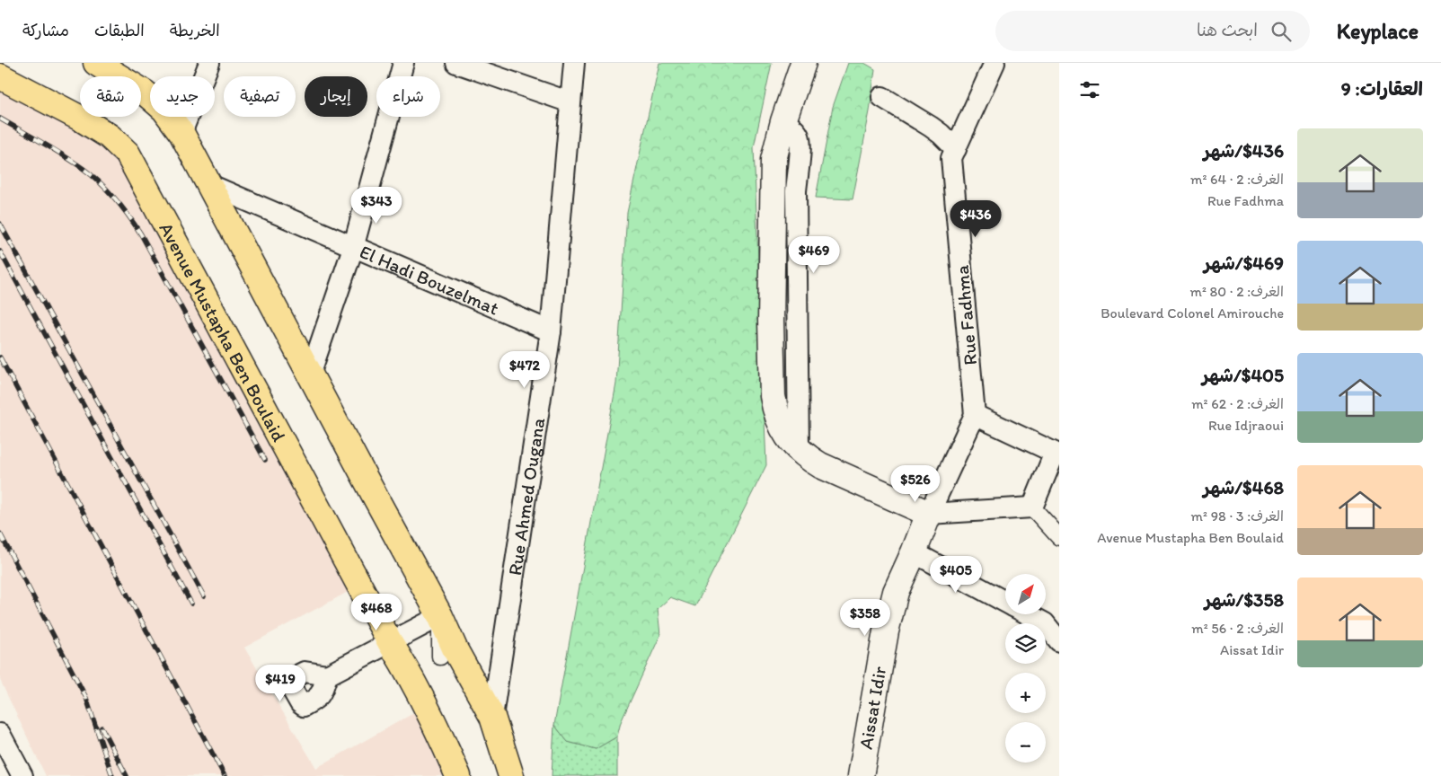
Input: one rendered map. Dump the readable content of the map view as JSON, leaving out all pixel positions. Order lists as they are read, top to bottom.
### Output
{
  "streets": {
    "main road": ["Avenue Mustapha Ben Boulaid", "Aissat Idir"],
    "street": ["El Hadi Bouzelmat", "Rue Fadhma", "Rue Ahmed Ougana"]
  },
  "crossings": [
    ["El Hadi Bouzelmat", "Rue Ahmed Ougana"]
  ],
  "north": "top right",
  "page": {
    "header": "Keyplace",
    "search": "ابحث هنا",
    "nav": ["الخريطة", "الطبقات", "مشاركة"],
    "heading": "العقارات: 9",
    "chip": [
      "شراء",
      "إيجار",
      "تصفية",
      "جديد",
      "شقة"
    ],
    "list": [
      {
        "name": "$436/شهر",
        "note": "الغرف: 2 · 64 m² · Rue Fadhma"
      },
      {
        "name": "$469/شهر",
        "note": "الغرف: 2 · 80 m² · Boulevard Colonel Amirouche"
      },
      {
        "name": "$405/شهر",
        "note": "الغرف: 2 · 62 m² · Rue Idjraoui"
      },
      {
        "name": "$468/شهر",
        "note": "الغرف: 3 · 98 m² · Avenue Mustapha Ben Boulaid"
      },
      {
        "name": "$358/شهر",
        "note": "الغرف: 2 · 56 m² · Aissat Idir"
      }
    ],
    "price": [
      "$343",
      "$436",
      "$469",
      "$472",
      "$526",
      "$405",
      "$468",
      "$358",
      "$419"
    ],
    "map_buttons": ["+", "−"]
  }
}
